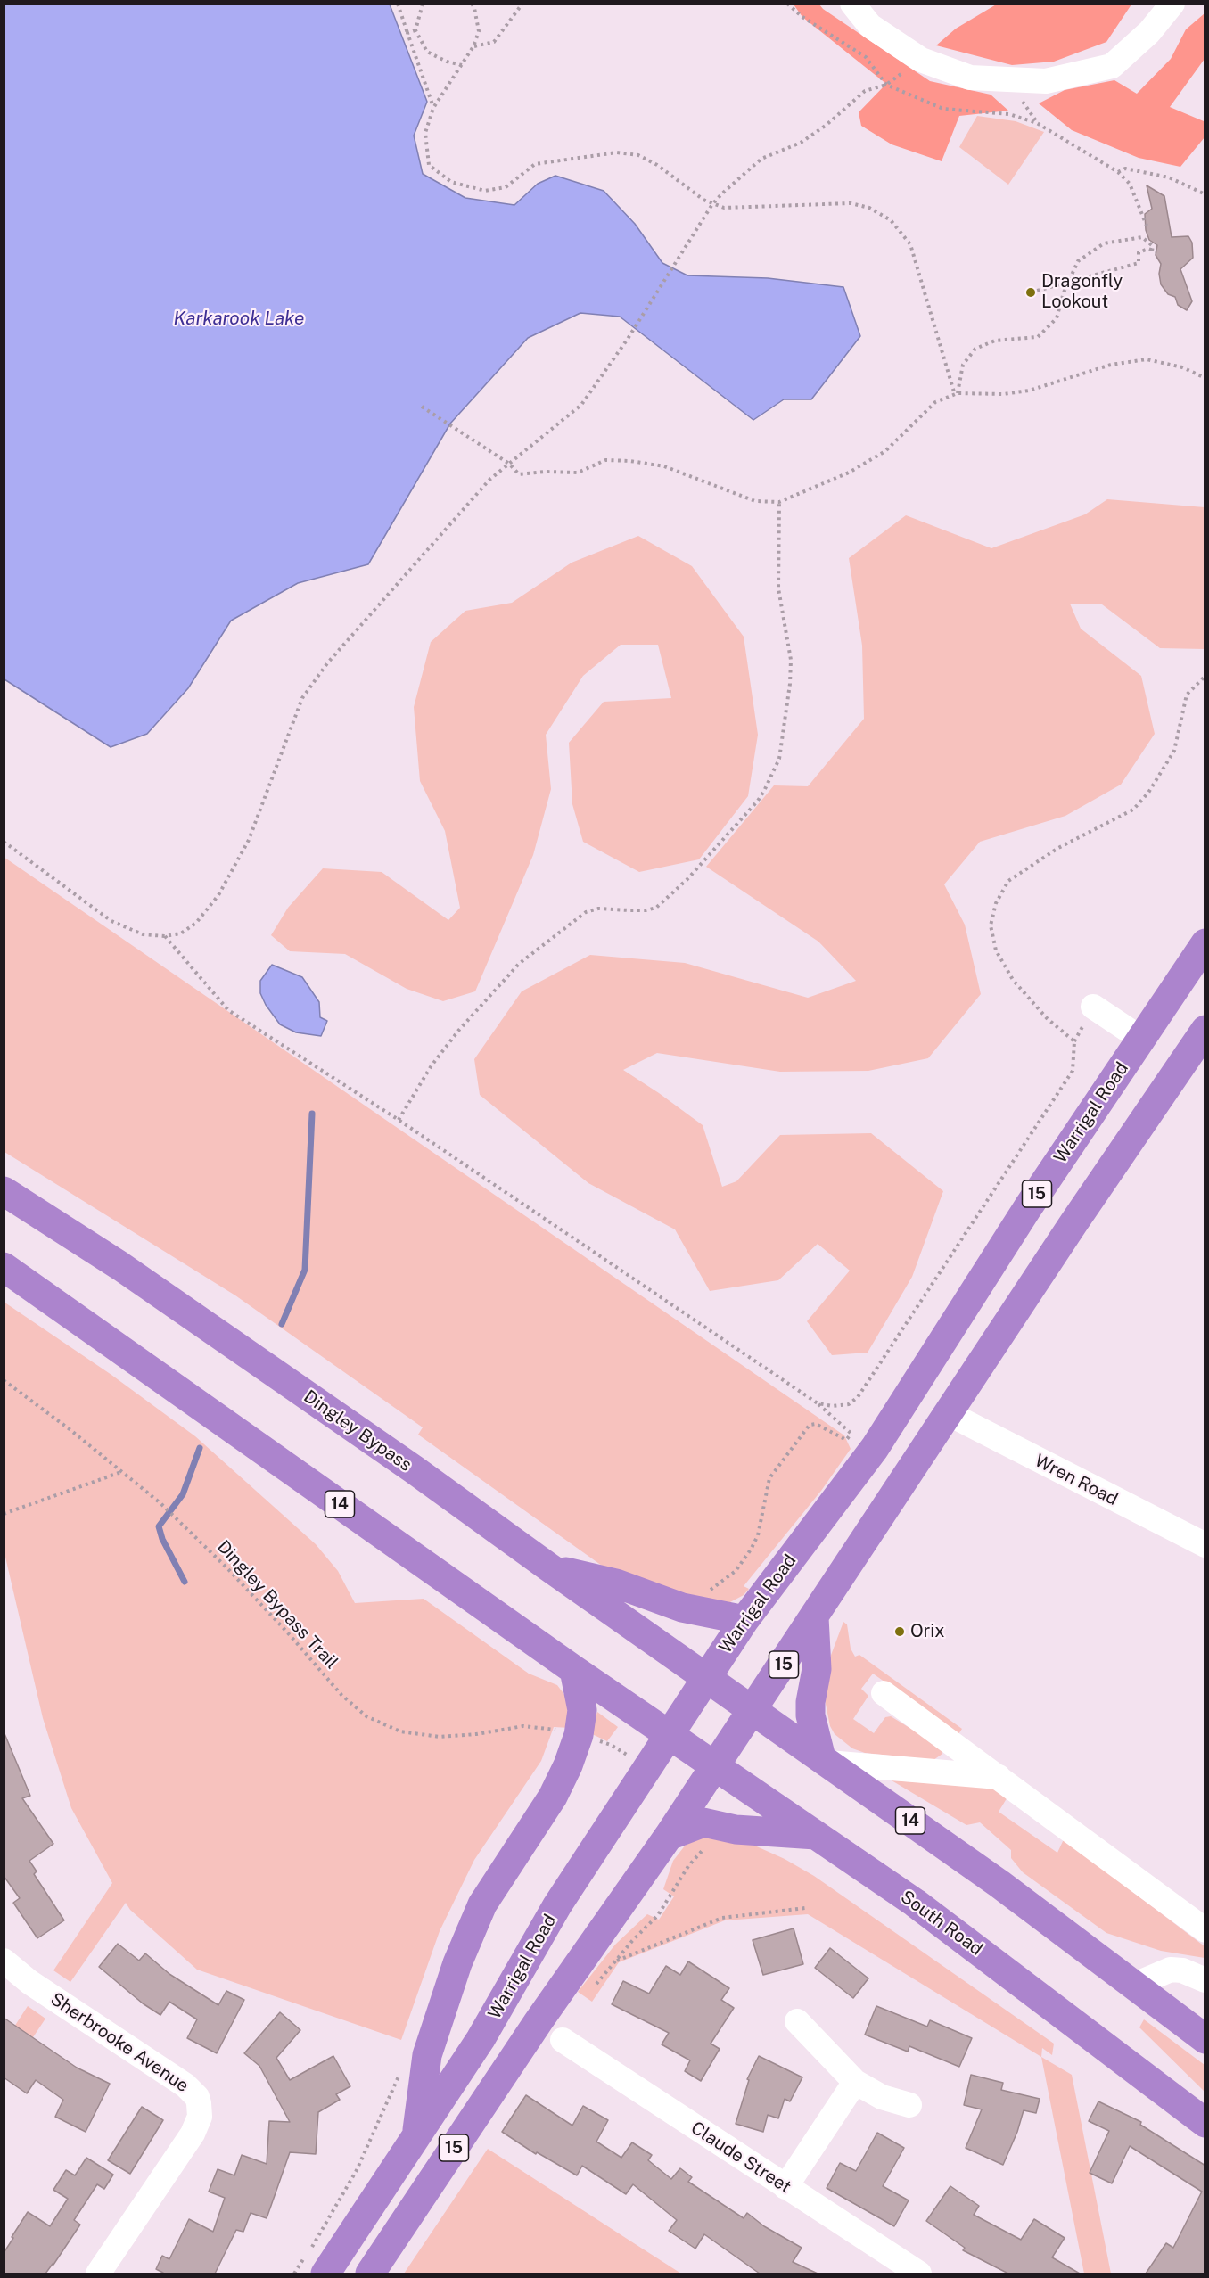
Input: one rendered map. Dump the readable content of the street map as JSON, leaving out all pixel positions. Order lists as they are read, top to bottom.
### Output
{
  "streets": {
    "highway": [
      "Warrigal Road",
      "15",
      "Dingley Bypass",
      "14",
      "South Road"
    ],
    "street": ["Wren Road", "Sherbrooke Avenue", "Claude Street"],
    "path": ["Dingley Bypass Trail"]
  },
  "crossings": [
    ["Warrigal Road", "Dingley Bypass"],
    ["Warrigal Road", "14"],
    ["Warrigal Road", "South Road"],
    ["15", "Wren Road"],
    ["15", "14"],
    ["15", "South Road"],
    ["Dingley Bypass", "14"],
    ["14", "South Road"]
  ],
  "water": ["Karkarook Lake"],
  "places": ["Dragonfly Lookout", "Orix"]
}
